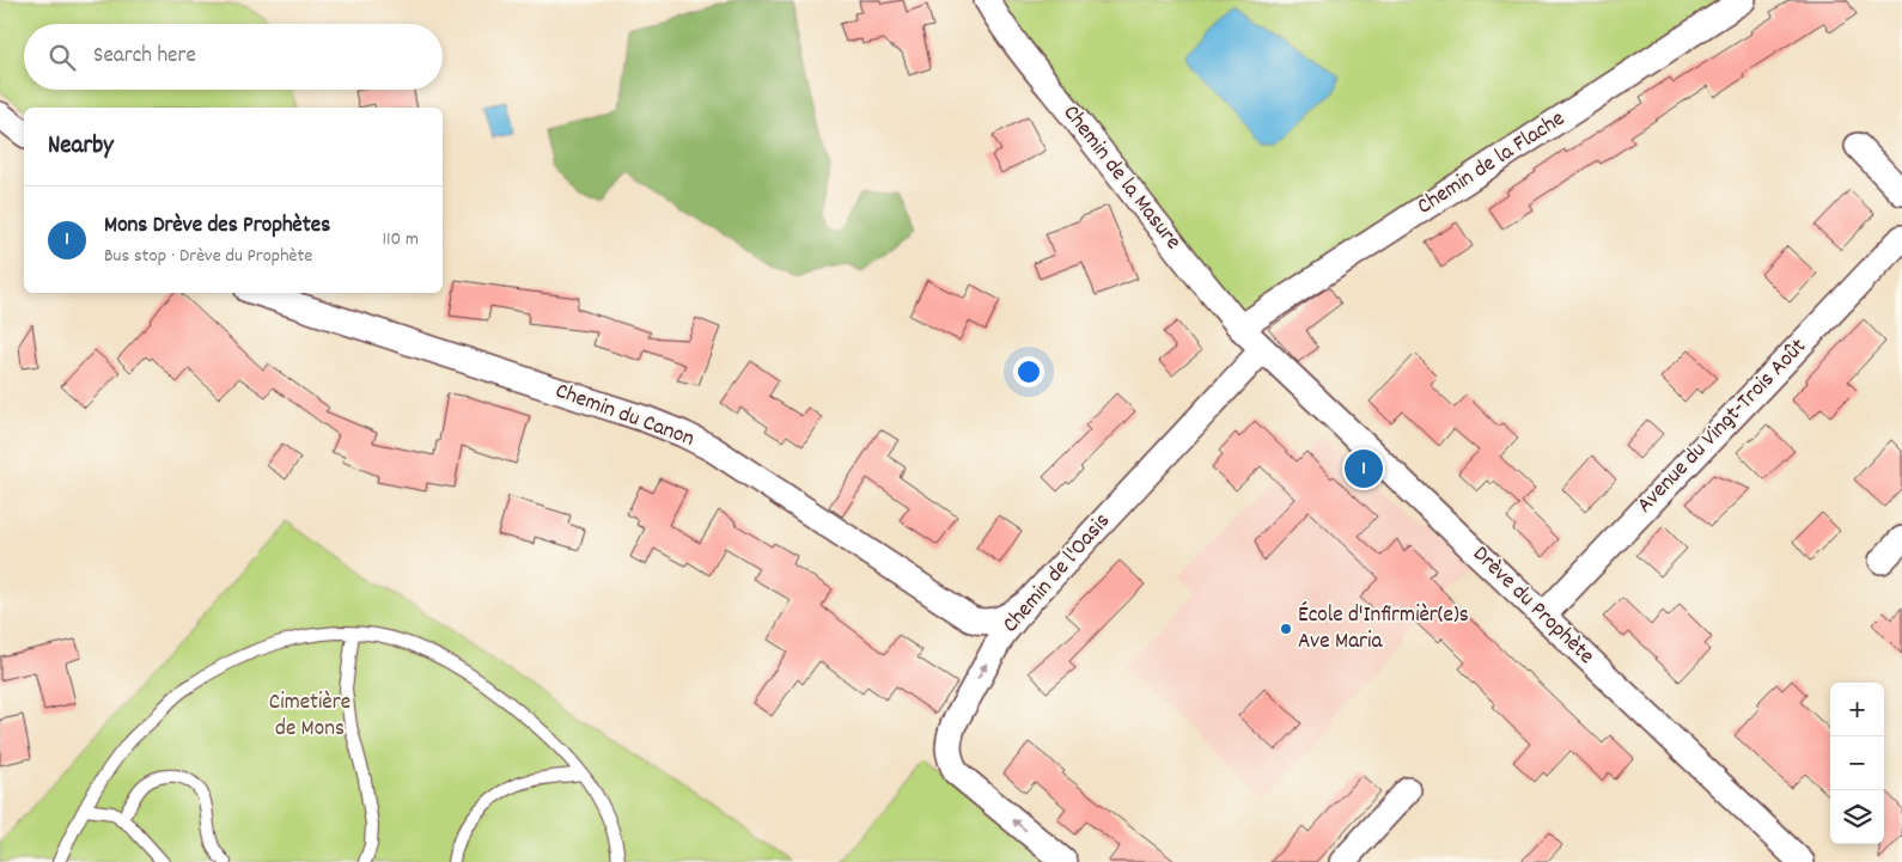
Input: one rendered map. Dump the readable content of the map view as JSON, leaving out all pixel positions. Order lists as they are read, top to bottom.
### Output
{
  "streets": {
    "street": [
      "Chemin de la Flache",
      "Chemin de la Masure",
      "Chemin du Canon",
      "Avenue du Vingt-Trois Août",
      "Chemin de l'Oasis",
      "Drève du Prophète"
    ]
  },
  "crossings": [
    ["Chemin de la Flache", "Chemin de la Masure"],
    ["Chemin de la Masure", "Chemin de l'Oasis"],
    ["Chemin de la Masure", "Drève du Prophète"],
    ["Chemin du Canon", "Chemin de l'Oasis"],
    ["Avenue du Vingt-Trois Août", "Drève du Prophète"],
    ["Chemin de l'Oasis", "Drève du Prophète"]
  ],
  "parks": ["Cimetière de Mons"],
  "places": ["École d'Infirmièr(e)s Ave Maria"],
  "page": {
    "search": "Search here",
    "heading": "Nearby",
    "list": [
      {
        "mark": "1",
        "name": "Mons Drève des Prophètes",
        "note": "Bus stop · Drève du Prophète",
        "value": "110 m"
      }
    ],
    "pins": "1",
    "map_buttons": ["+", "−"]
  }
}
